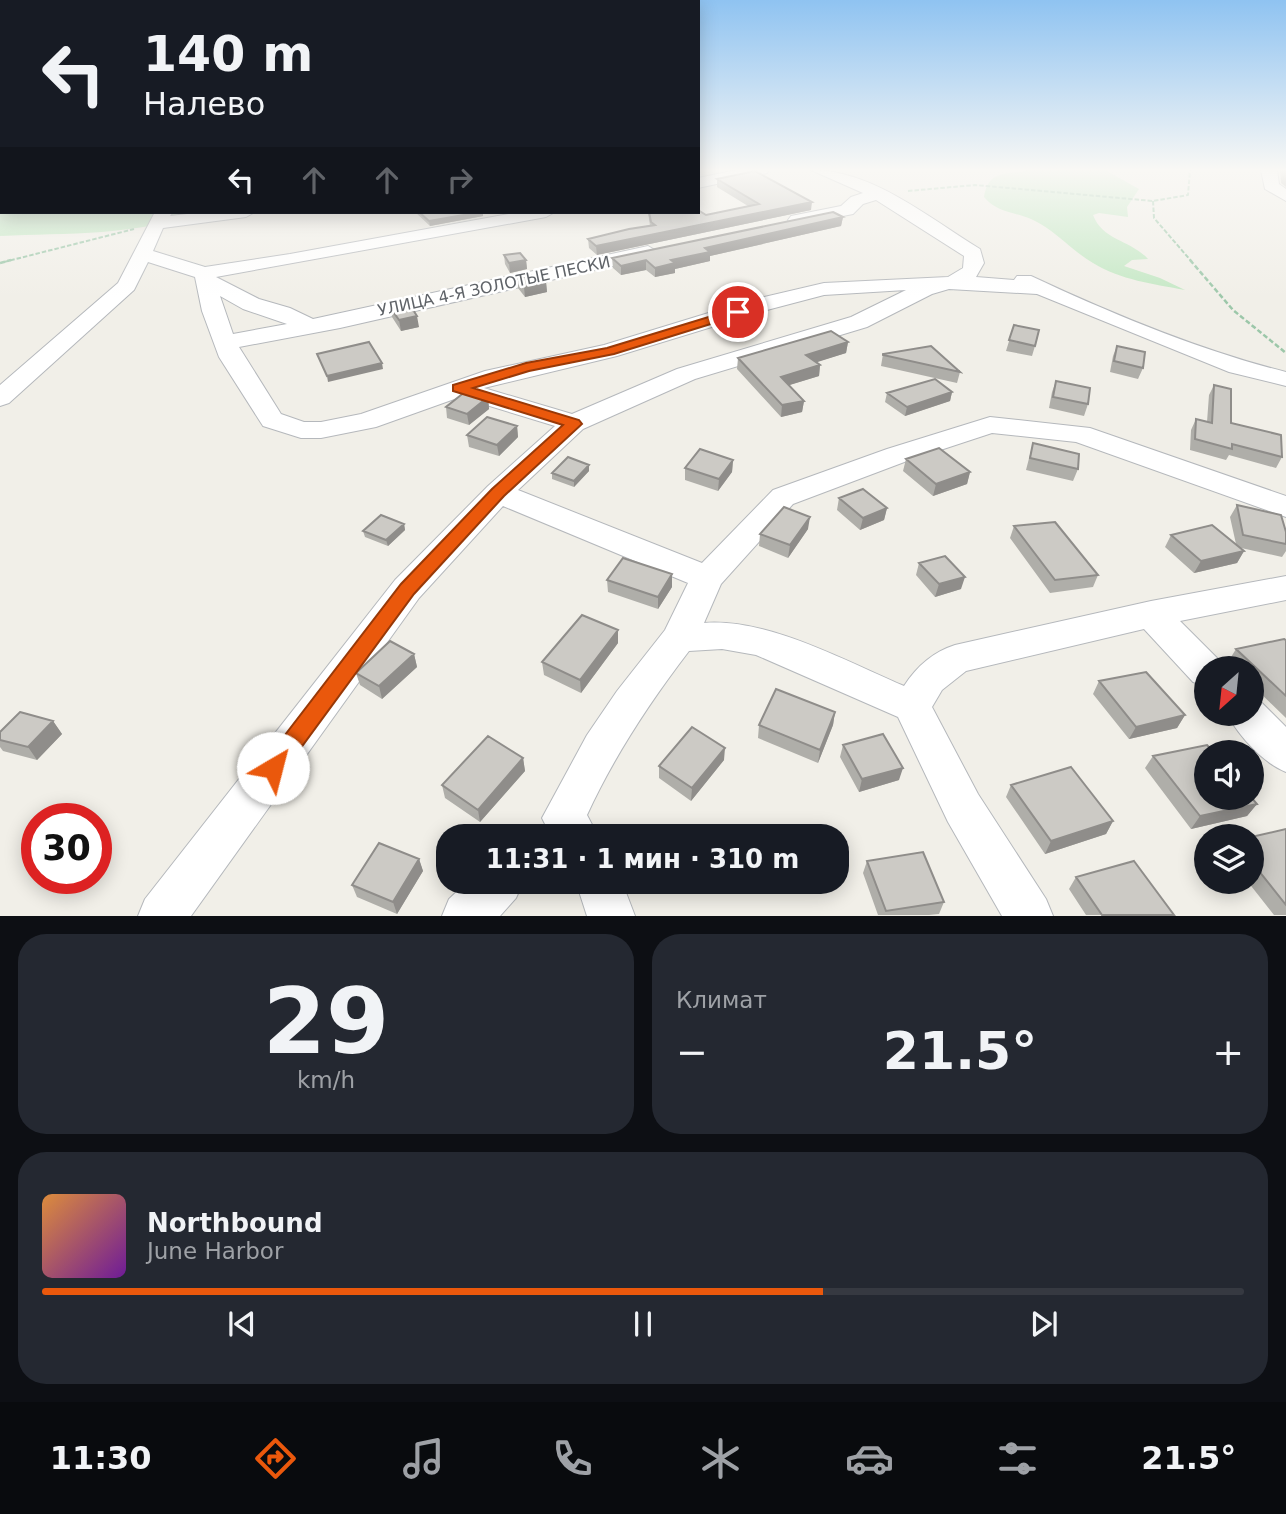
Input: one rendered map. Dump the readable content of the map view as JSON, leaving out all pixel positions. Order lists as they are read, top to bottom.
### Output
{
  "streets": {
    "street": ["УЛИЦА 4-Я ЗОЛОТЫЕ ПЕСКИ"]
  },
  "north": "bottom left",
  "page": {
    "turn": ["140 m", "Налево"],
    "limit": "30",
    "trip": "11:31 · 1 мин · 310 m",
    "tile": [
      ["29", "km/h"],
      "Климат"
    ],
    "heat": ["−", "21.5°", "+"],
    "song": ["Northbound", "June Harbor"],
    "tabs": ["11:30", "21.5°"]
  }
}
